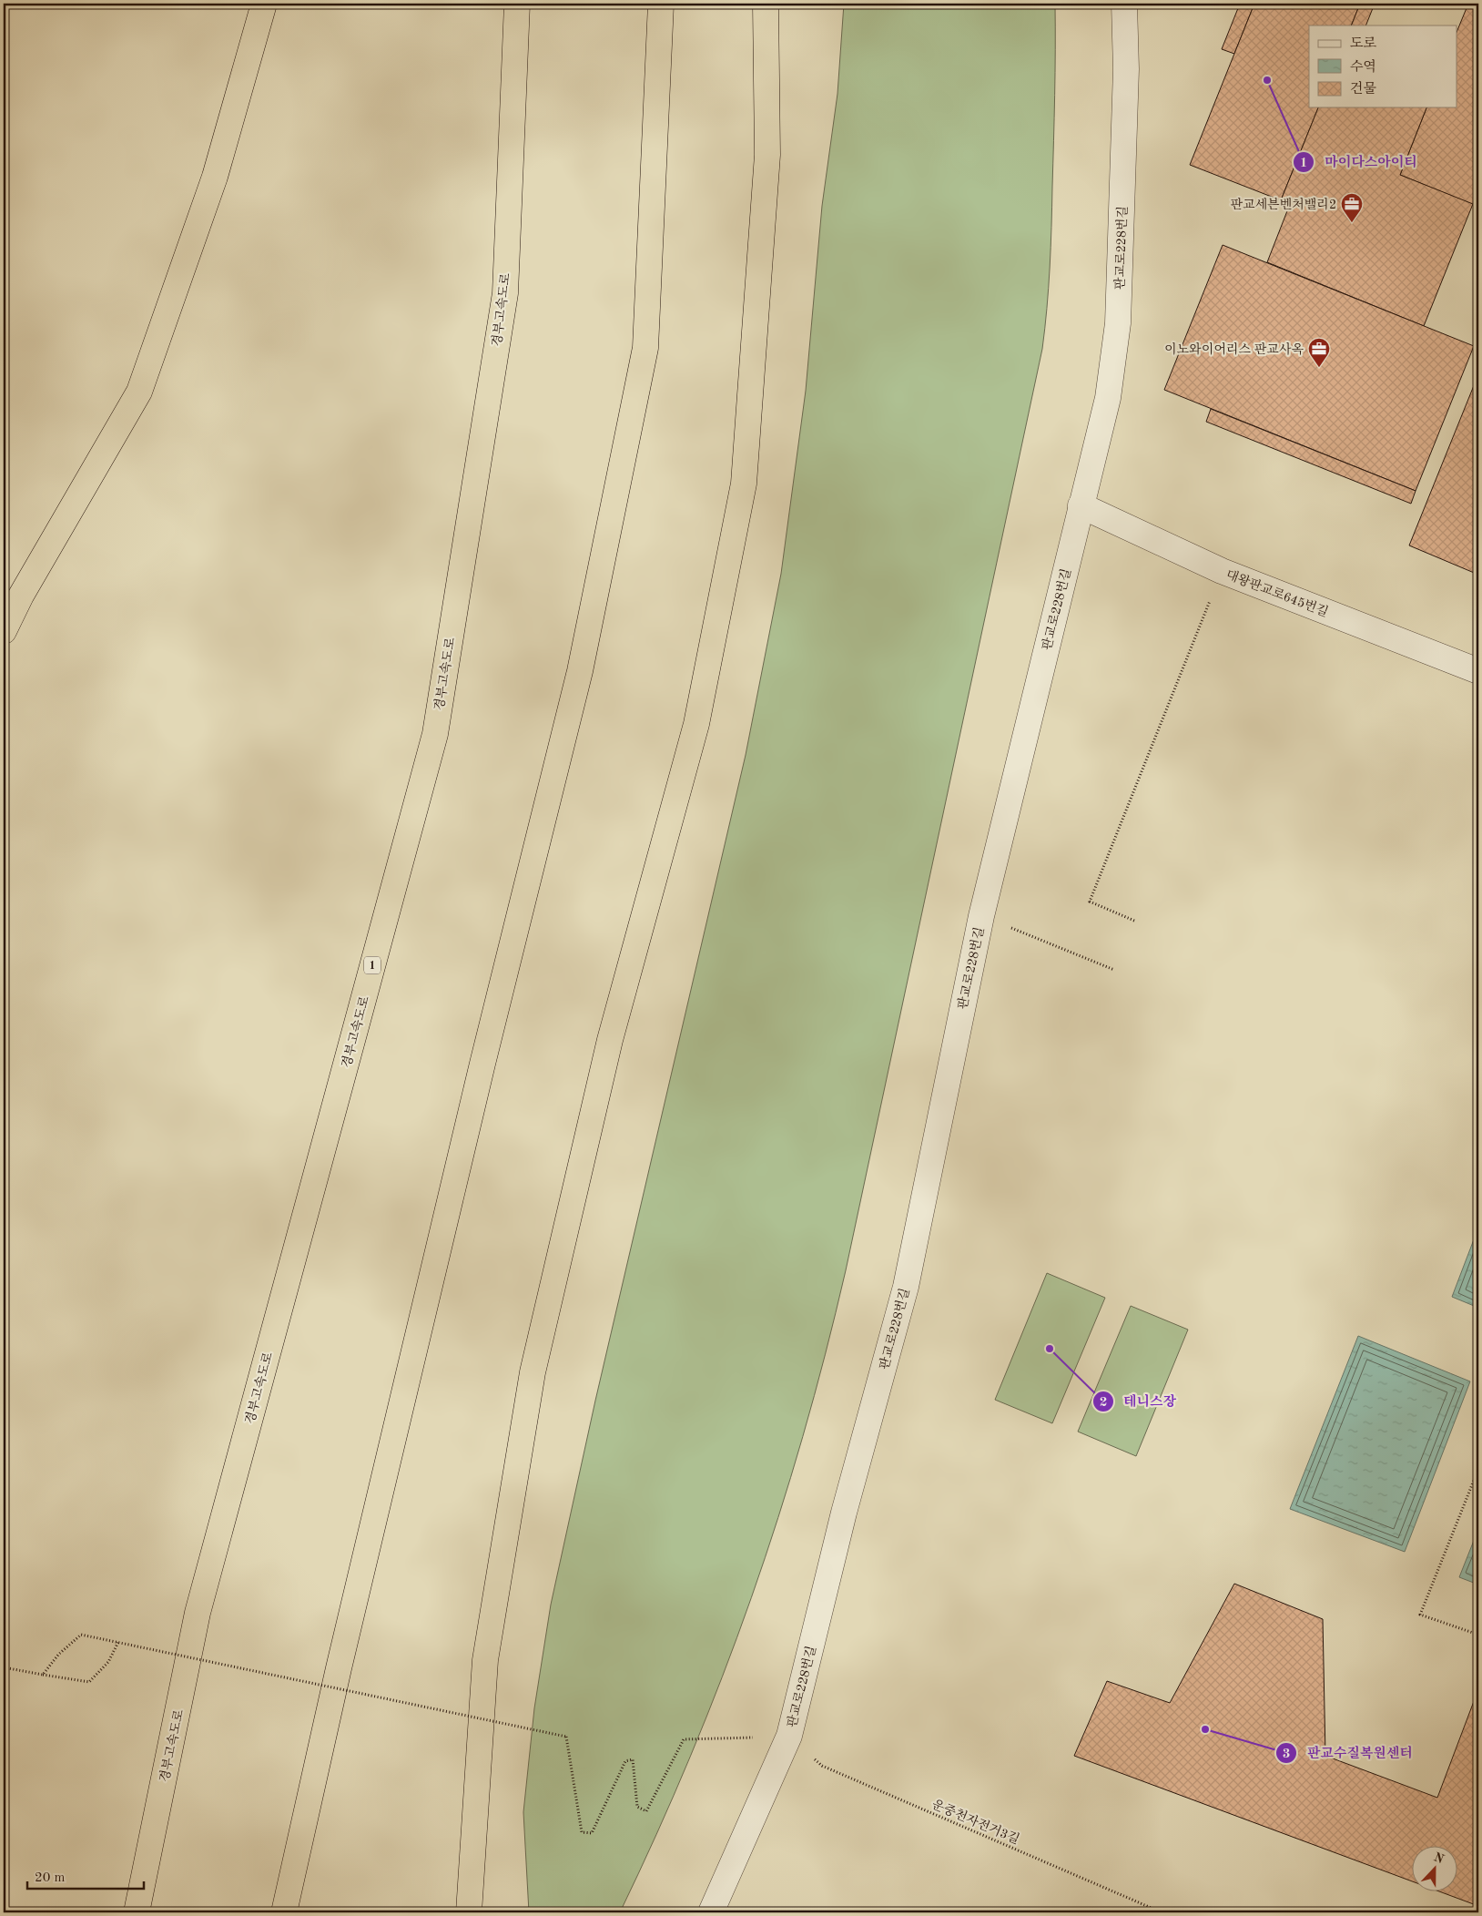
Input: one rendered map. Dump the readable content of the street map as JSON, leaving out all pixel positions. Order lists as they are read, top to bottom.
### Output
{
  "streets": {
    "highway": ["경부고속도로", "1"],
    "street": ["판교로228번길", "대왕판교로645번길"],
    "path": ["운중천자전거3길"]
  },
  "crossings": [
    ["판교로228번길", "대왕판교로645번길"],
    ["판교로228번길", "운중천자전거3길"]
  ],
  "places": {
    "other": ["마이다스아이티", "테니스장", "판교수질복원센터"],
    "office": ["판교세븐벤처밸리2", "이노와이어리스 판교사옥"]
  },
  "legend": ["도로", "수역", "건물"],
  "scale_bar": "20 m",
  "north": "top"
}
